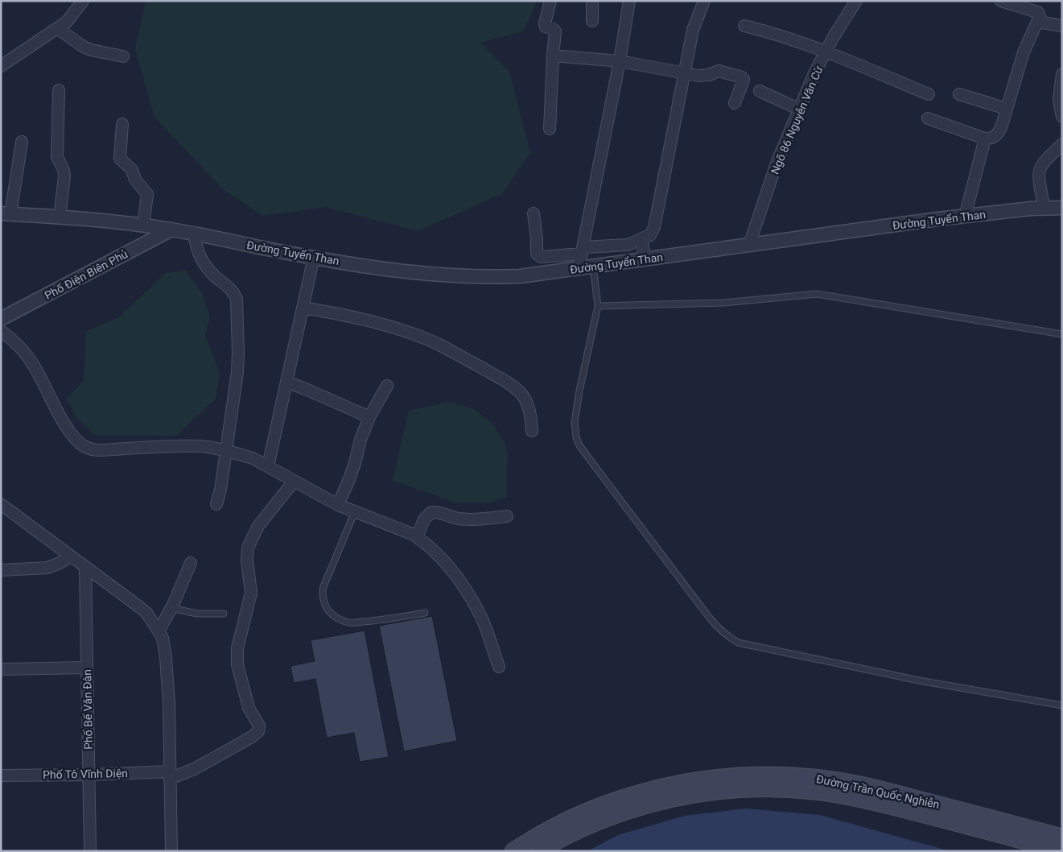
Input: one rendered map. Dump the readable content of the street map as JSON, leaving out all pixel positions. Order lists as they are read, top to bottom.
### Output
{
  "streets": {
    "main road": ["Đường Trần Quốc Nghiễn"],
    "street": [
      "Ngõ 86 Nguyễn Văn Cừ",
      "Đường Tuyển Than",
      "Phố Điện Biên Phủ",
      "Phố Bế Văn Đàn",
      "Phố Tô Vĩnh Diện"
    ]
  },
  "crossings": [
    ["Ngõ 86 Nguyễn Văn Cừ", "Đường Tuyển Than"],
    ["Đường Tuyển Than", "Phố Điện Biên Phủ"],
    ["Phố Bế Văn Đàn", "Phố Tô Vĩnh Diện"]
  ]
}
